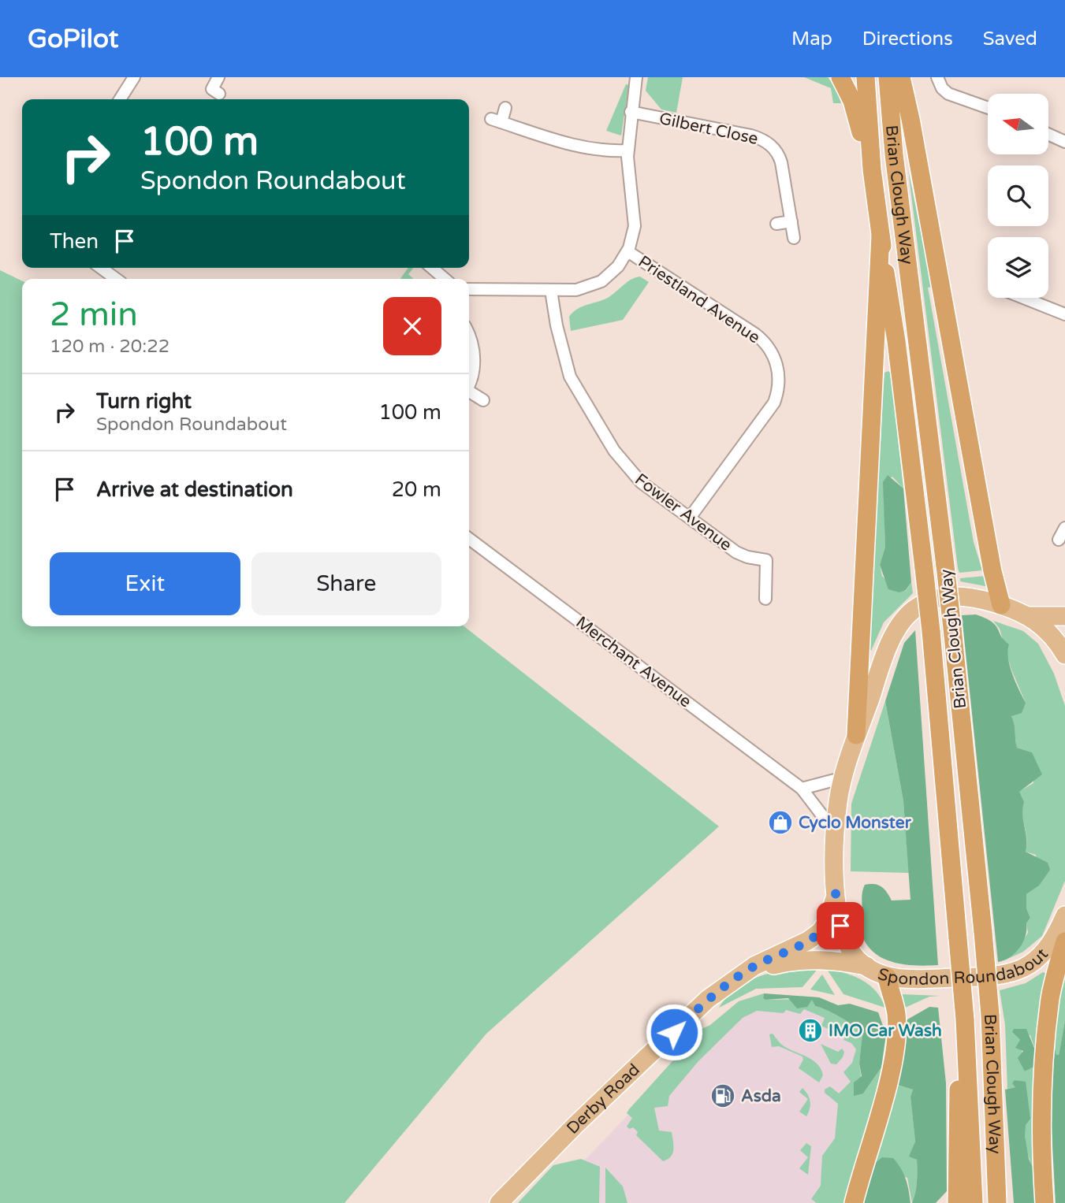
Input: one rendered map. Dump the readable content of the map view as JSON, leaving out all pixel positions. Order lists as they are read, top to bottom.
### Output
{
  "streets": {
    "highway": ["Brian Clough Way"],
    "main road": ["Spondon Roundabout", "Derby Road"],
    "street": [
      "Gilbert Close",
      "Priestland Avenue",
      "Fowler Avenue",
      "Merchant Avenue"
    ]
  },
  "crossings": [
    ["Priestland Avenue", "Fowler Avenue"],
    ["Merchant Avenue", "Spondon Roundabout"],
    ["Spondon Roundabout", "Derby Road"]
  ],
  "places": {
    "shop": ["Cyclo Monster"],
    "building": ["IMO Car Wash"],
    "fuel station": ["Asda"]
  },
  "north": "left",
  "page": {
    "header": "GoPilot",
    "nav": ["Map", "Directions", "Saved"],
    "turn": ["100 m", "Spondon Roundabout"],
    "then": "Then",
    "heading": ["2 min", "120 m · 20:22"],
    "list": [
      {
        "name": "Turn right",
        "note": "Spondon Roundabout",
        "value": "100 m"
      },
      {
        "name": "Arrive at destination",
        "value": "20 m"
      }
    ],
    "buttons": ["Exit", "Share"]
  }
}
